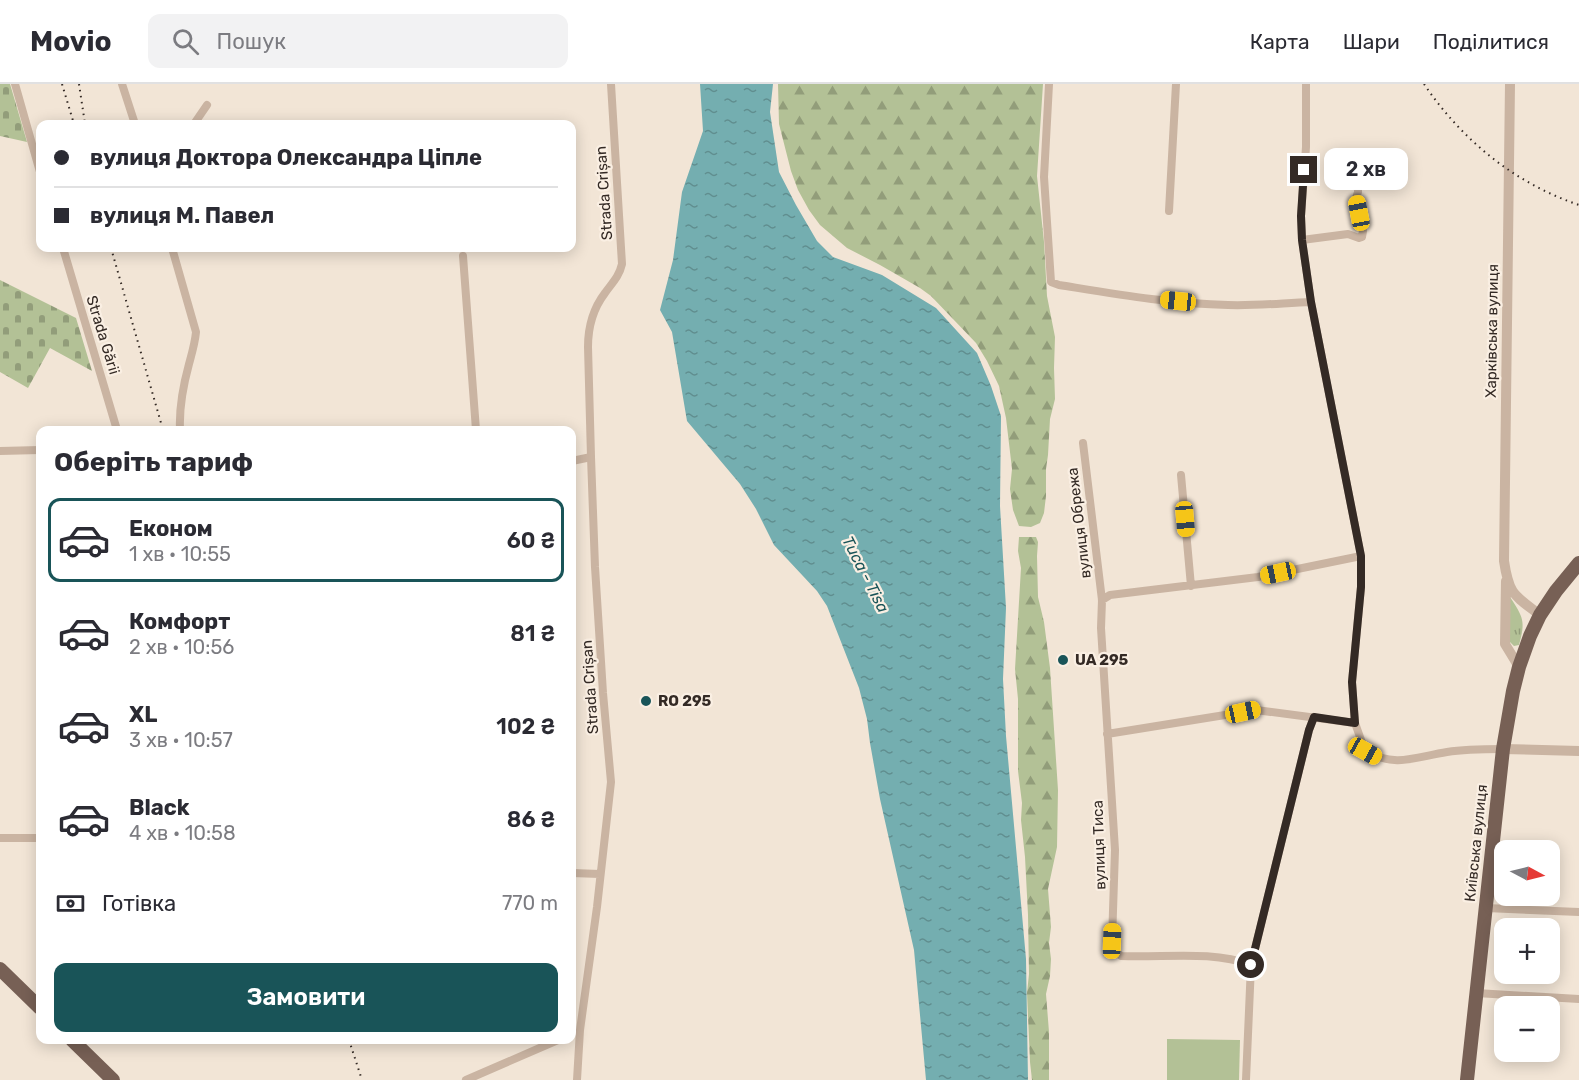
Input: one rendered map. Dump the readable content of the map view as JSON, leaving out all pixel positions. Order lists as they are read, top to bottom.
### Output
{
  "streets": {
    "main road": ["Київська вулиця"],
    "street": [
      "Strada Crișan",
      "Харківська вулиця",
      "Strada Gării",
      "вулиця Обрежа",
      "вулиця Тиса"
    ]
  },
  "crossings": [
    ["Харківська вулиця", "Київська вулиця"],
    ["вулиця Обрежа", "вулиця Тиса"]
  ],
  "water": ["Тиса - Tisa"],
  "places": ["UA 295", "RO 295"],
  "north": "right",
  "page": {
    "header": "Movio",
    "search": "Пошук",
    "nav": ["Карта", "Шари", "Поділитися"],
    "banner": ["вулиця Доктора Олександра Ціпле", "вулиця М. Павел"],
    "bubble": "2 хв",
    "heading": "Оберіть тариф",
    "list": [
      {
        "name": "Економ",
        "note": "1 хв · 10:55",
        "value": "60 ₴"
      },
      {
        "name": "Комфорт",
        "note": "2 хв · 10:56",
        "value": "81 ₴"
      },
      {
        "name": "XL",
        "note": "3 хв · 10:57",
        "value": "102 ₴"
      },
      {
        "name": "Black",
        "note": "4 хв · 10:58",
        "value": "86 ₴"
      }
    ],
    "map_buttons": ["+", "−"],
    "pay": ["Готівка", "770 m"],
    "buttons": "Замовити"
  }
}
